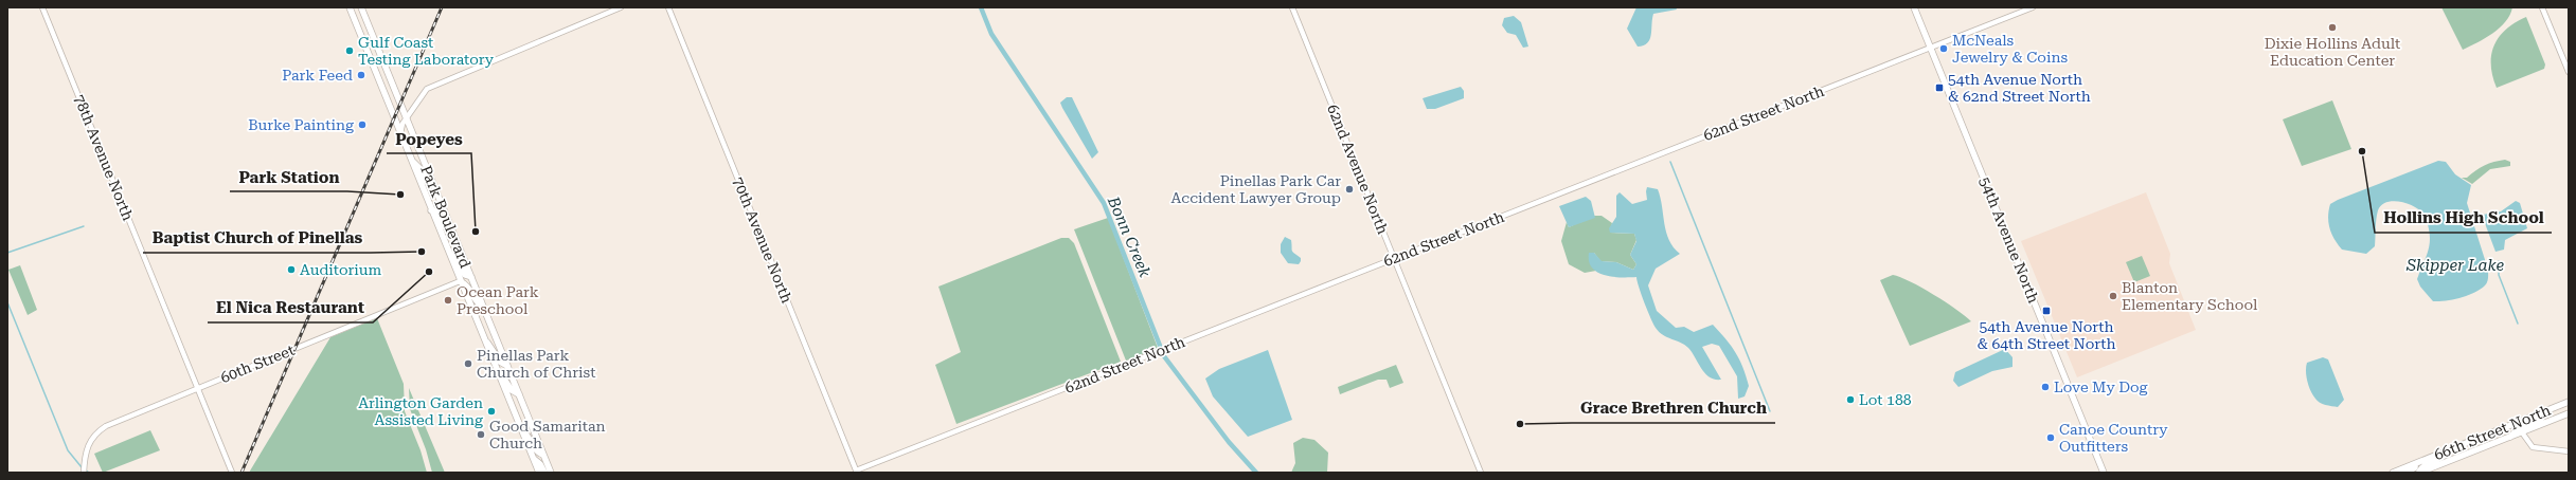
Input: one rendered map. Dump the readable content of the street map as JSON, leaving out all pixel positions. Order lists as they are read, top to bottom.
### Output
{
  "streets": {
    "main road": ["Park Boulevard", "54th Avenue North", "66th Street North"],
    "street": [
      "62nd Street North",
      "78th Avenue North",
      "62nd Avenue North",
      "70th Avenue North",
      "60th Street"
    ]
  },
  "crossings": [
    ["62nd Street North", "62nd Avenue North"],
    ["62nd Street North", "70th Avenue North"],
    ["62nd Street North", "54th Avenue North"],
    ["78th Avenue North", "60th Street"],
    ["Park Boulevard", "60th Street"]
  ],
  "water": ["Bonn Creek", "Skipper Lake"],
  "places": {
    "other": [
      "Dixie Hollins Adult Education Center",
      "McNeals Jewelry & Coins",
      "Gulf Coast Testing Laboratory",
      "Park Feed",
      "Burke Painting",
      "Hollins High School",
      "Pinellas Park Car Accident Lawyer Group",
      "Park Station",
      "Popeyes",
      "Baptist Church of Pinellas",
      "Auditorium",
      "El Nica Restaurant",
      "Blanton Elementary School",
      "Ocean Park Preschool",
      "Pinellas Park Church of Christ",
      "Love My Dog",
      "Lot 188",
      "Arlington Garden Assisted Living",
      "Grace Brethren Church",
      "Good Samaritan Church",
      "Canoe Country Outfitters"
    ],
    "transit": ["54th Avenue North & 62nd Street North", "54th Avenue North & 64th Street North"]
  }
}
